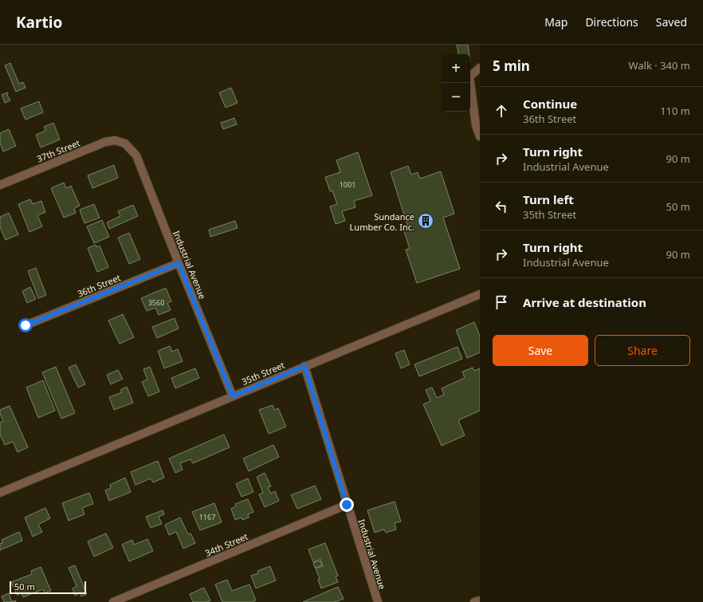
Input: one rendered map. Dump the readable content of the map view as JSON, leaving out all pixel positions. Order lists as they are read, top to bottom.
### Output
{
  "streets": {
    "street": [
      "37th Street",
      "Industrial Avenue",
      "36th Street",
      "35th Street",
      "34th Street"
    ]
  },
  "crossings": [
    ["37th Street", "Industrial Avenue"],
    ["Industrial Avenue", "36th Street"],
    ["Industrial Avenue", "35th Street"],
    ["Industrial Avenue", "34th Street"]
  ],
  "places": {
    "building": ["Sundance Lumber Co. Inc."]
  },
  "house_numbers": ["1001", "3560", "1167"],
  "scale_bar": "50 m",
  "page": {
    "header": "Kartio",
    "nav": ["Map", "Directions", "Saved"],
    "heading": ["5 min", "Walk · 340 m"],
    "map_buttons": ["+", "−"],
    "list": [
      ["Continue", "36th Street", "110 m"],
      ["Turn right", "Industrial Avenue", "90 m"],
      ["Turn left", "35th Street", "50 m"],
      ["Turn right", "Industrial Avenue", "90 m"],
      "Arrive at destination"
    ],
    "buttons": ["Save", "Share"],
    "scale": "50 m"
  }
}
